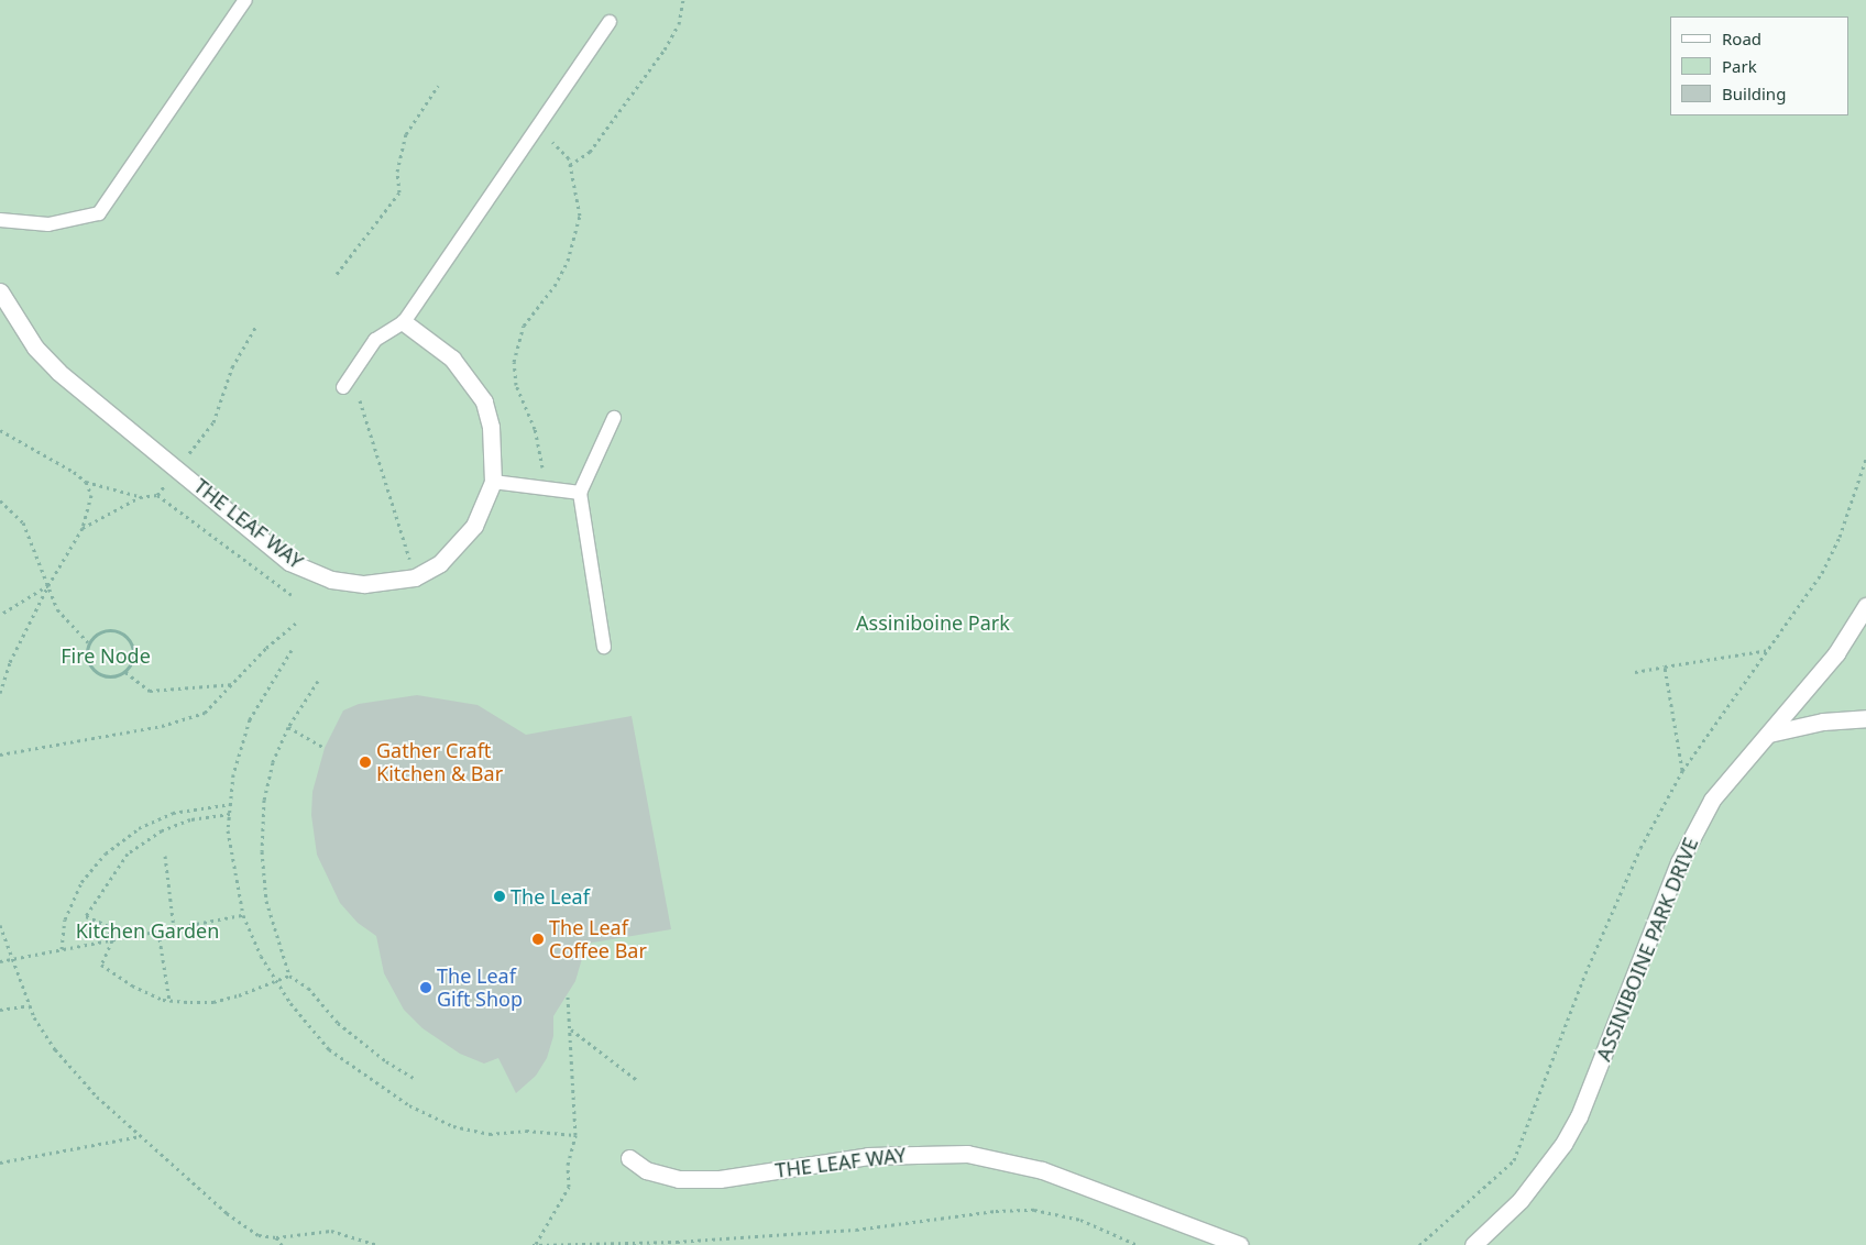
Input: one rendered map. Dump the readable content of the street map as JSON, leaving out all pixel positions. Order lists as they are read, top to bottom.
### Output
{
  "streets": {
    "street": ["THE LEAF WAY", "ASSINIBOINE PARK DRIVE"]
  },
  "parks": ["Assiniboine Park", "Fire Node", "Kitchen Garden"],
  "places": [
    "Gather Craft Kitchen & Bar",
    "The Leaf",
    "The Leaf Coffee Bar",
    "The Leaf Gift Shop"
  ],
  "legend": ["Road", "Park", "Building"]
}
